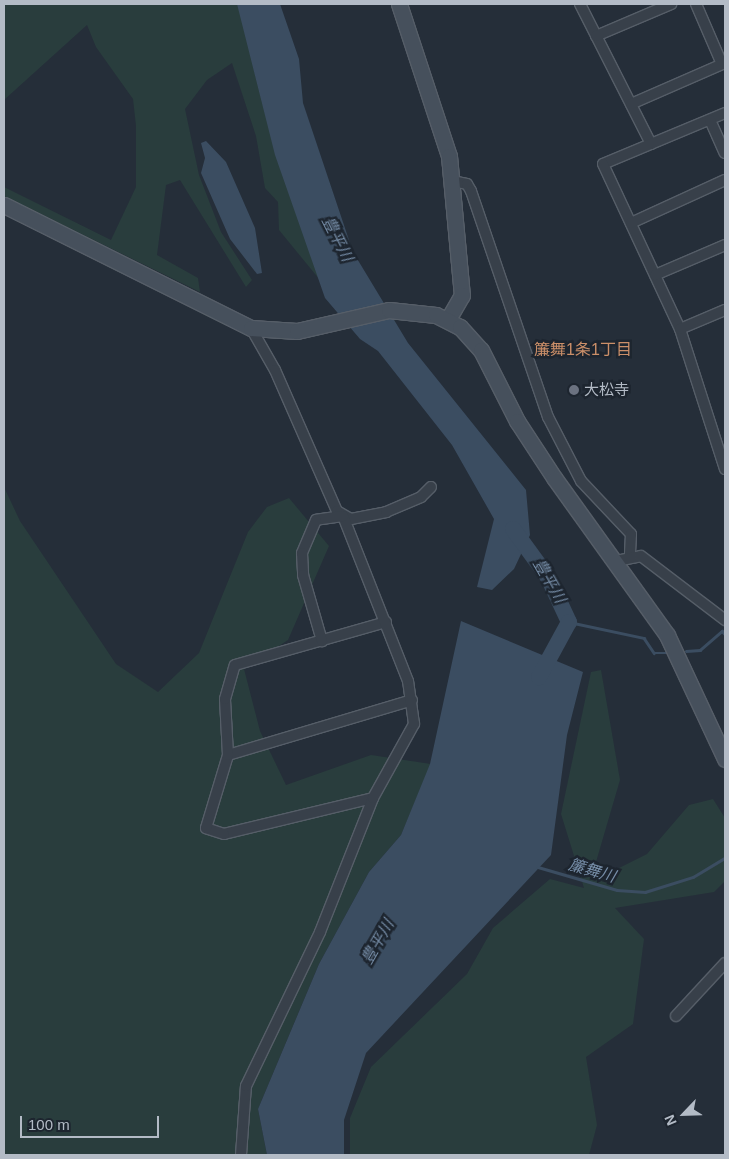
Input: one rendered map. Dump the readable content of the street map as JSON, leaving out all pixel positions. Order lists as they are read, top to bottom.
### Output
{
  "districts": ["簾舞1条1丁目"],
  "water": ["豊平川", "簾舞川"],
  "places": ["大松寺"],
  "scale_bar": "100 m",
  "north": "bottom left"
}
